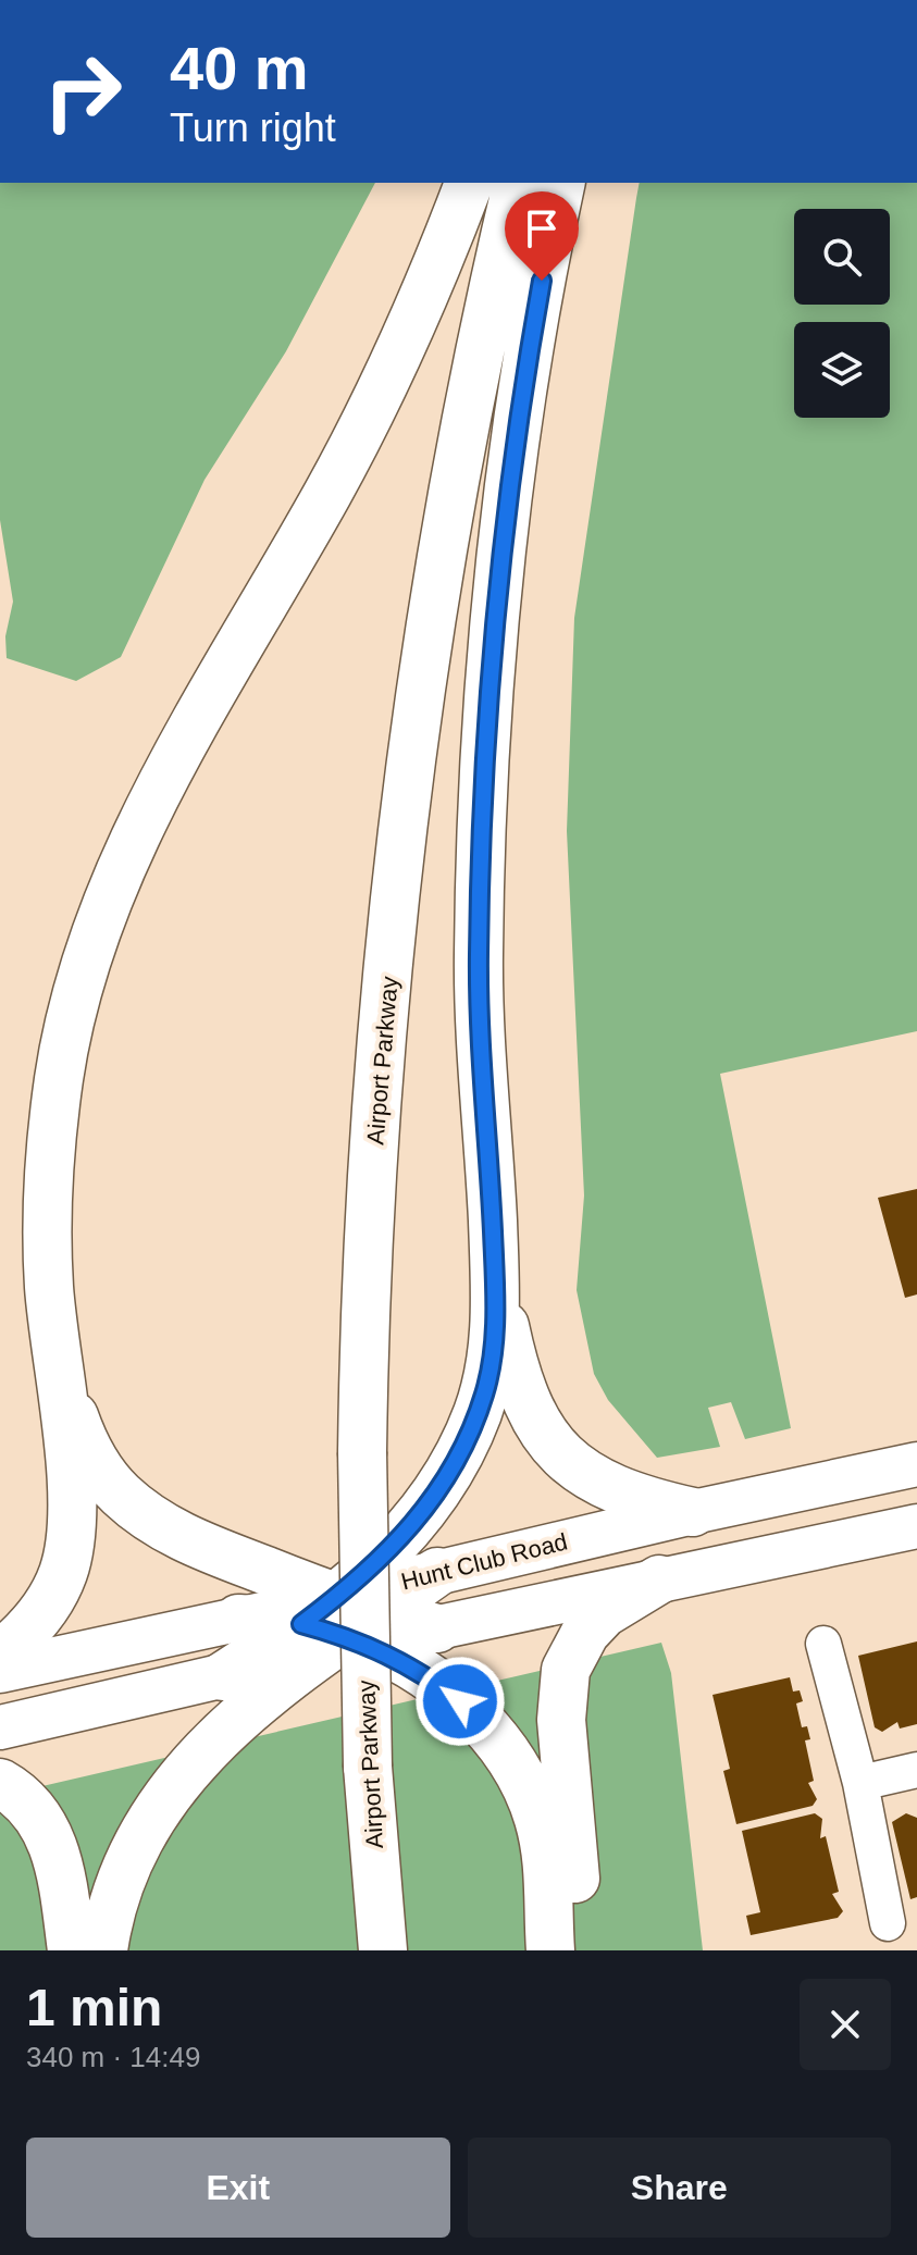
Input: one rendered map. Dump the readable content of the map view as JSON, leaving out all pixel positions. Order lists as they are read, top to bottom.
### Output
{
  "streets": {
    "highway": ["Airport Parkway"],
    "main road": ["Hunt Club Road"]
  },
  "page": {
    "turn": ["40 m", "Turn right"],
    "heading": ["1 min", "340 m · 14:49"],
    "buttons": ["Exit", "Share"]
  }
}
